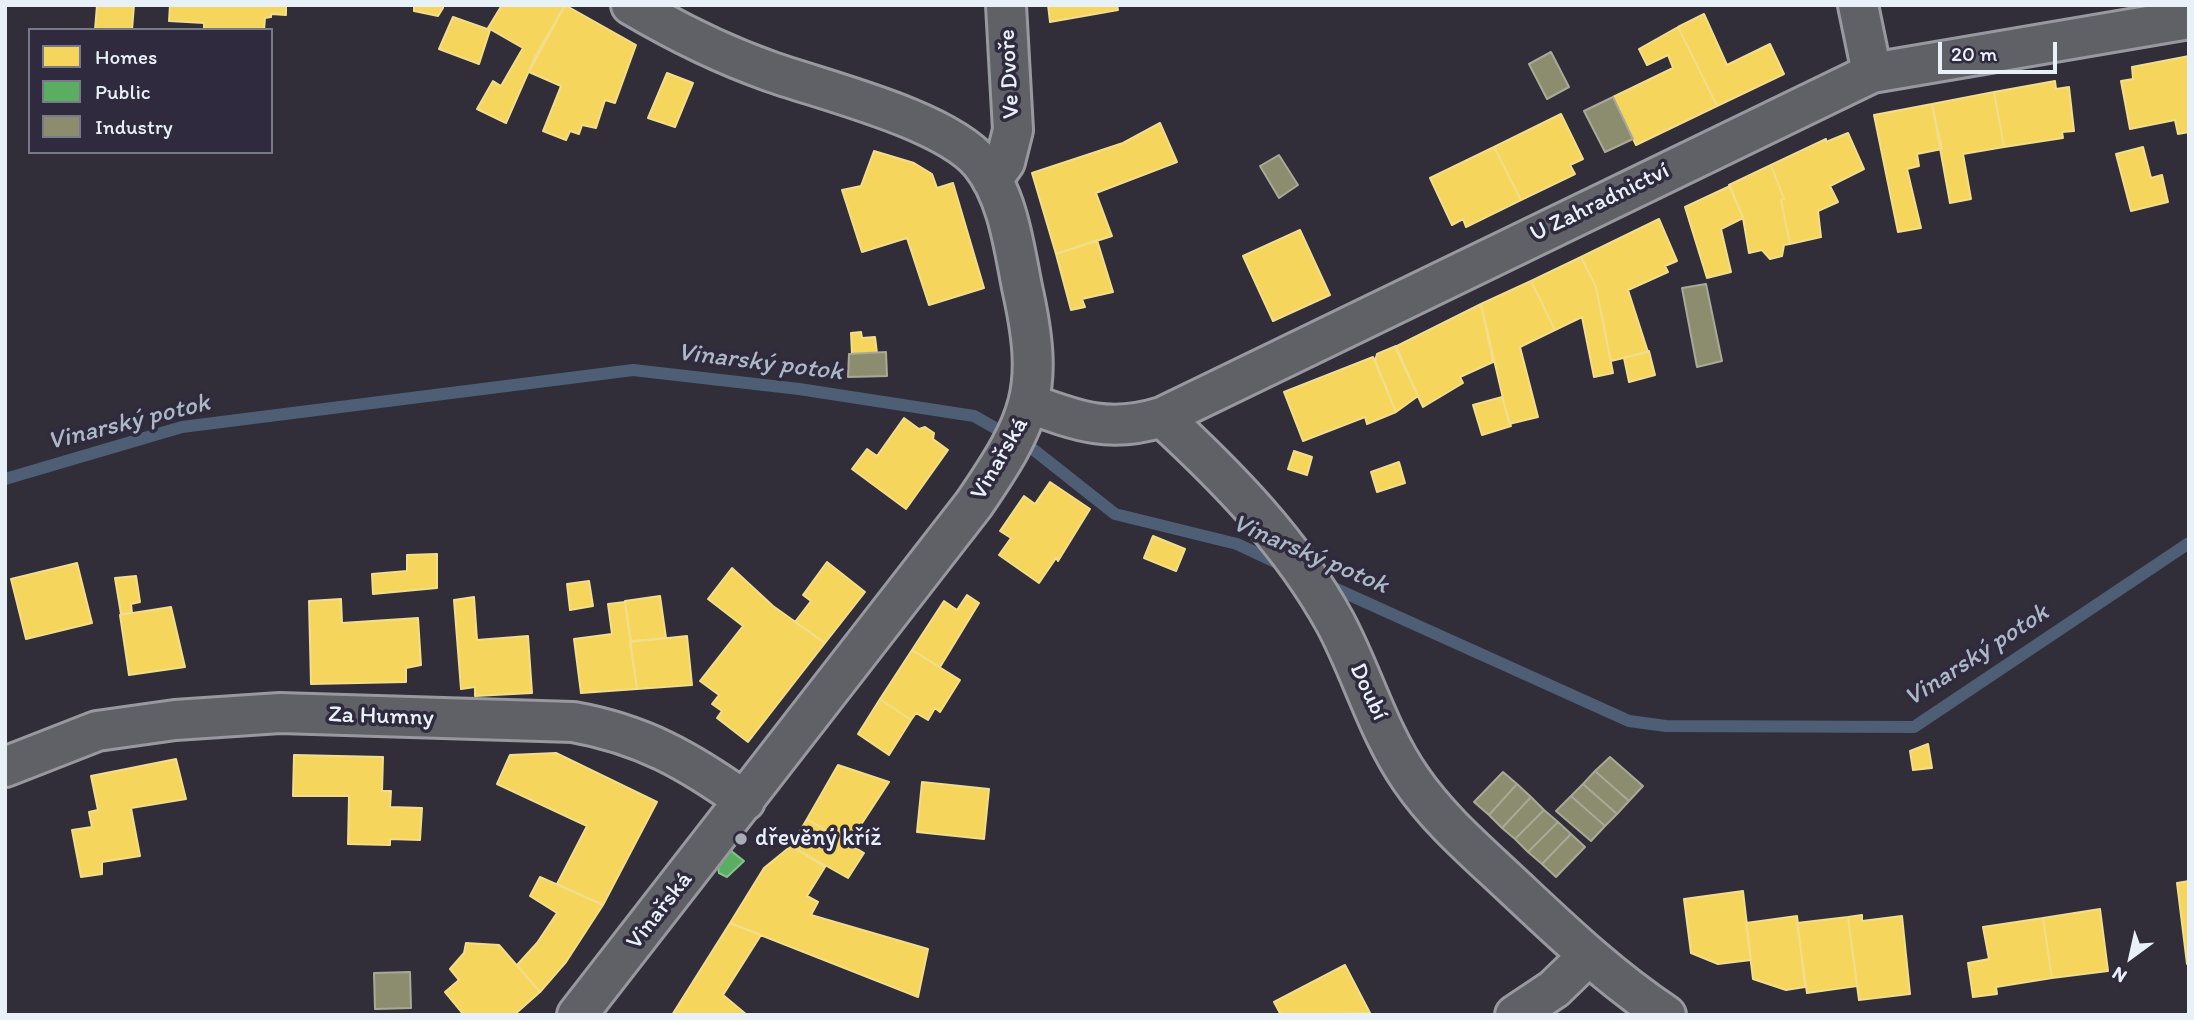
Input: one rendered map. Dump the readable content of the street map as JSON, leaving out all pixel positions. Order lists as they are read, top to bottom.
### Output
{
  "streets": {
    "street": [
      "Ve Dvoře",
      "U Zahradnictví",
      "Vinařská",
      "Doubí",
      "Za Humny"
    ]
  },
  "crossings": [
    ["Ve Dvoře", "Vinařská"],
    ["U Zahradnictví", "Vinařská"],
    ["U Zahradnictví", "Doubí"],
    ["Vinařská", "Za Humny"]
  ],
  "water": ["Vinarský potok"],
  "places": ["dřevěný kříž"],
  "legend": ["Homes", "Public", "Industry"],
  "scale_bar": "20 m",
  "north": "bottom left"
}
